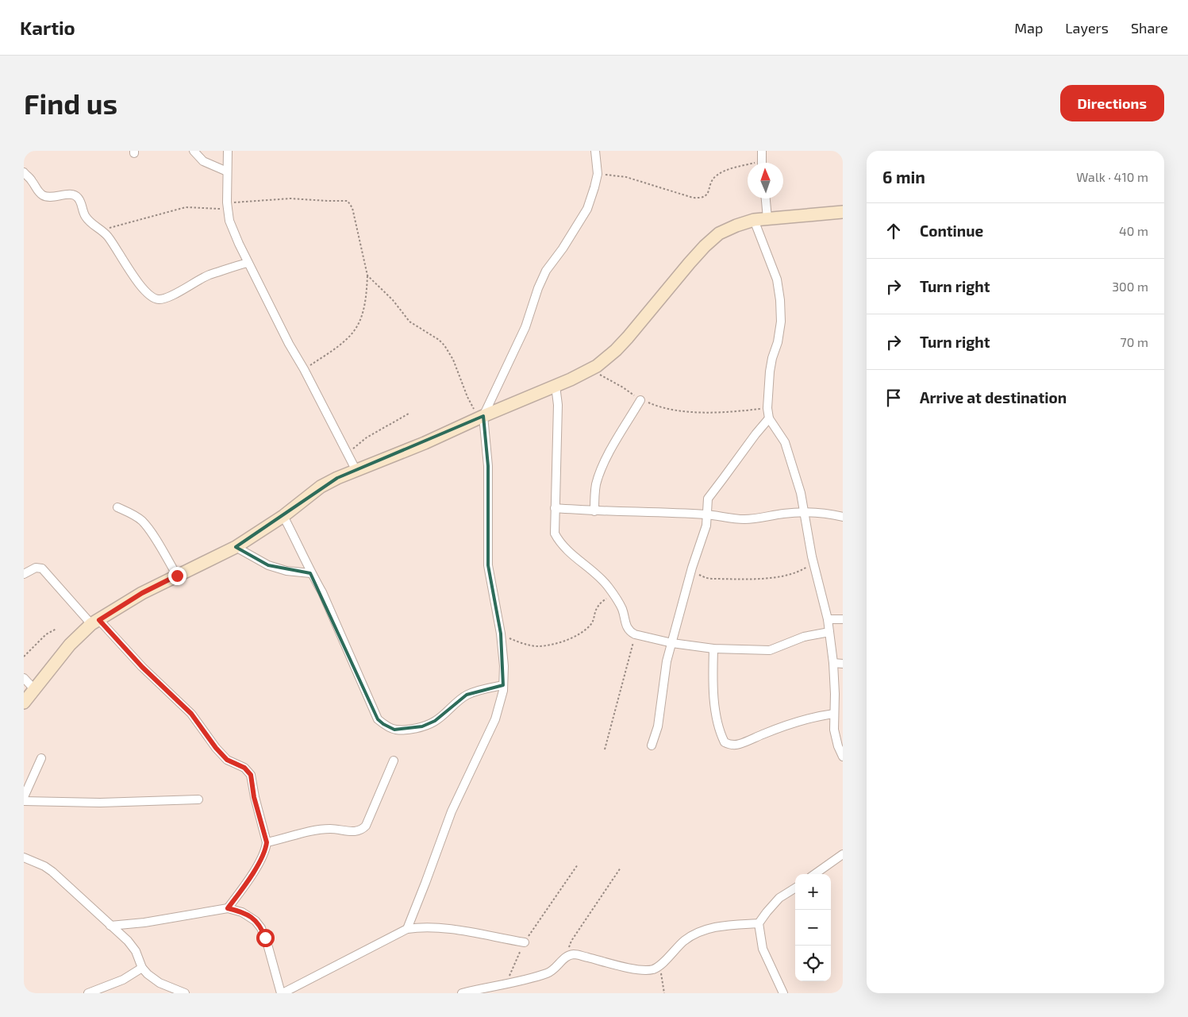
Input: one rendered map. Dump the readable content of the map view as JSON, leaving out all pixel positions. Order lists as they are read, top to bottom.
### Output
{
  "north": "top",
  "page": {
    "header": "Kartio",
    "nav": ["Map", "Layers", "Share"],
    "buttons": "Directions",
    "title": "Find us",
    "heading": ["6 min", "Walk · 410 m"],
    "list": [
      ["Continue", "40 m"],
      ["Turn right", "300 m"],
      ["Turn right", "70 m"],
      "Arrive at destination"
    ],
    "map_buttons": ["+", "−"]
  }
}
